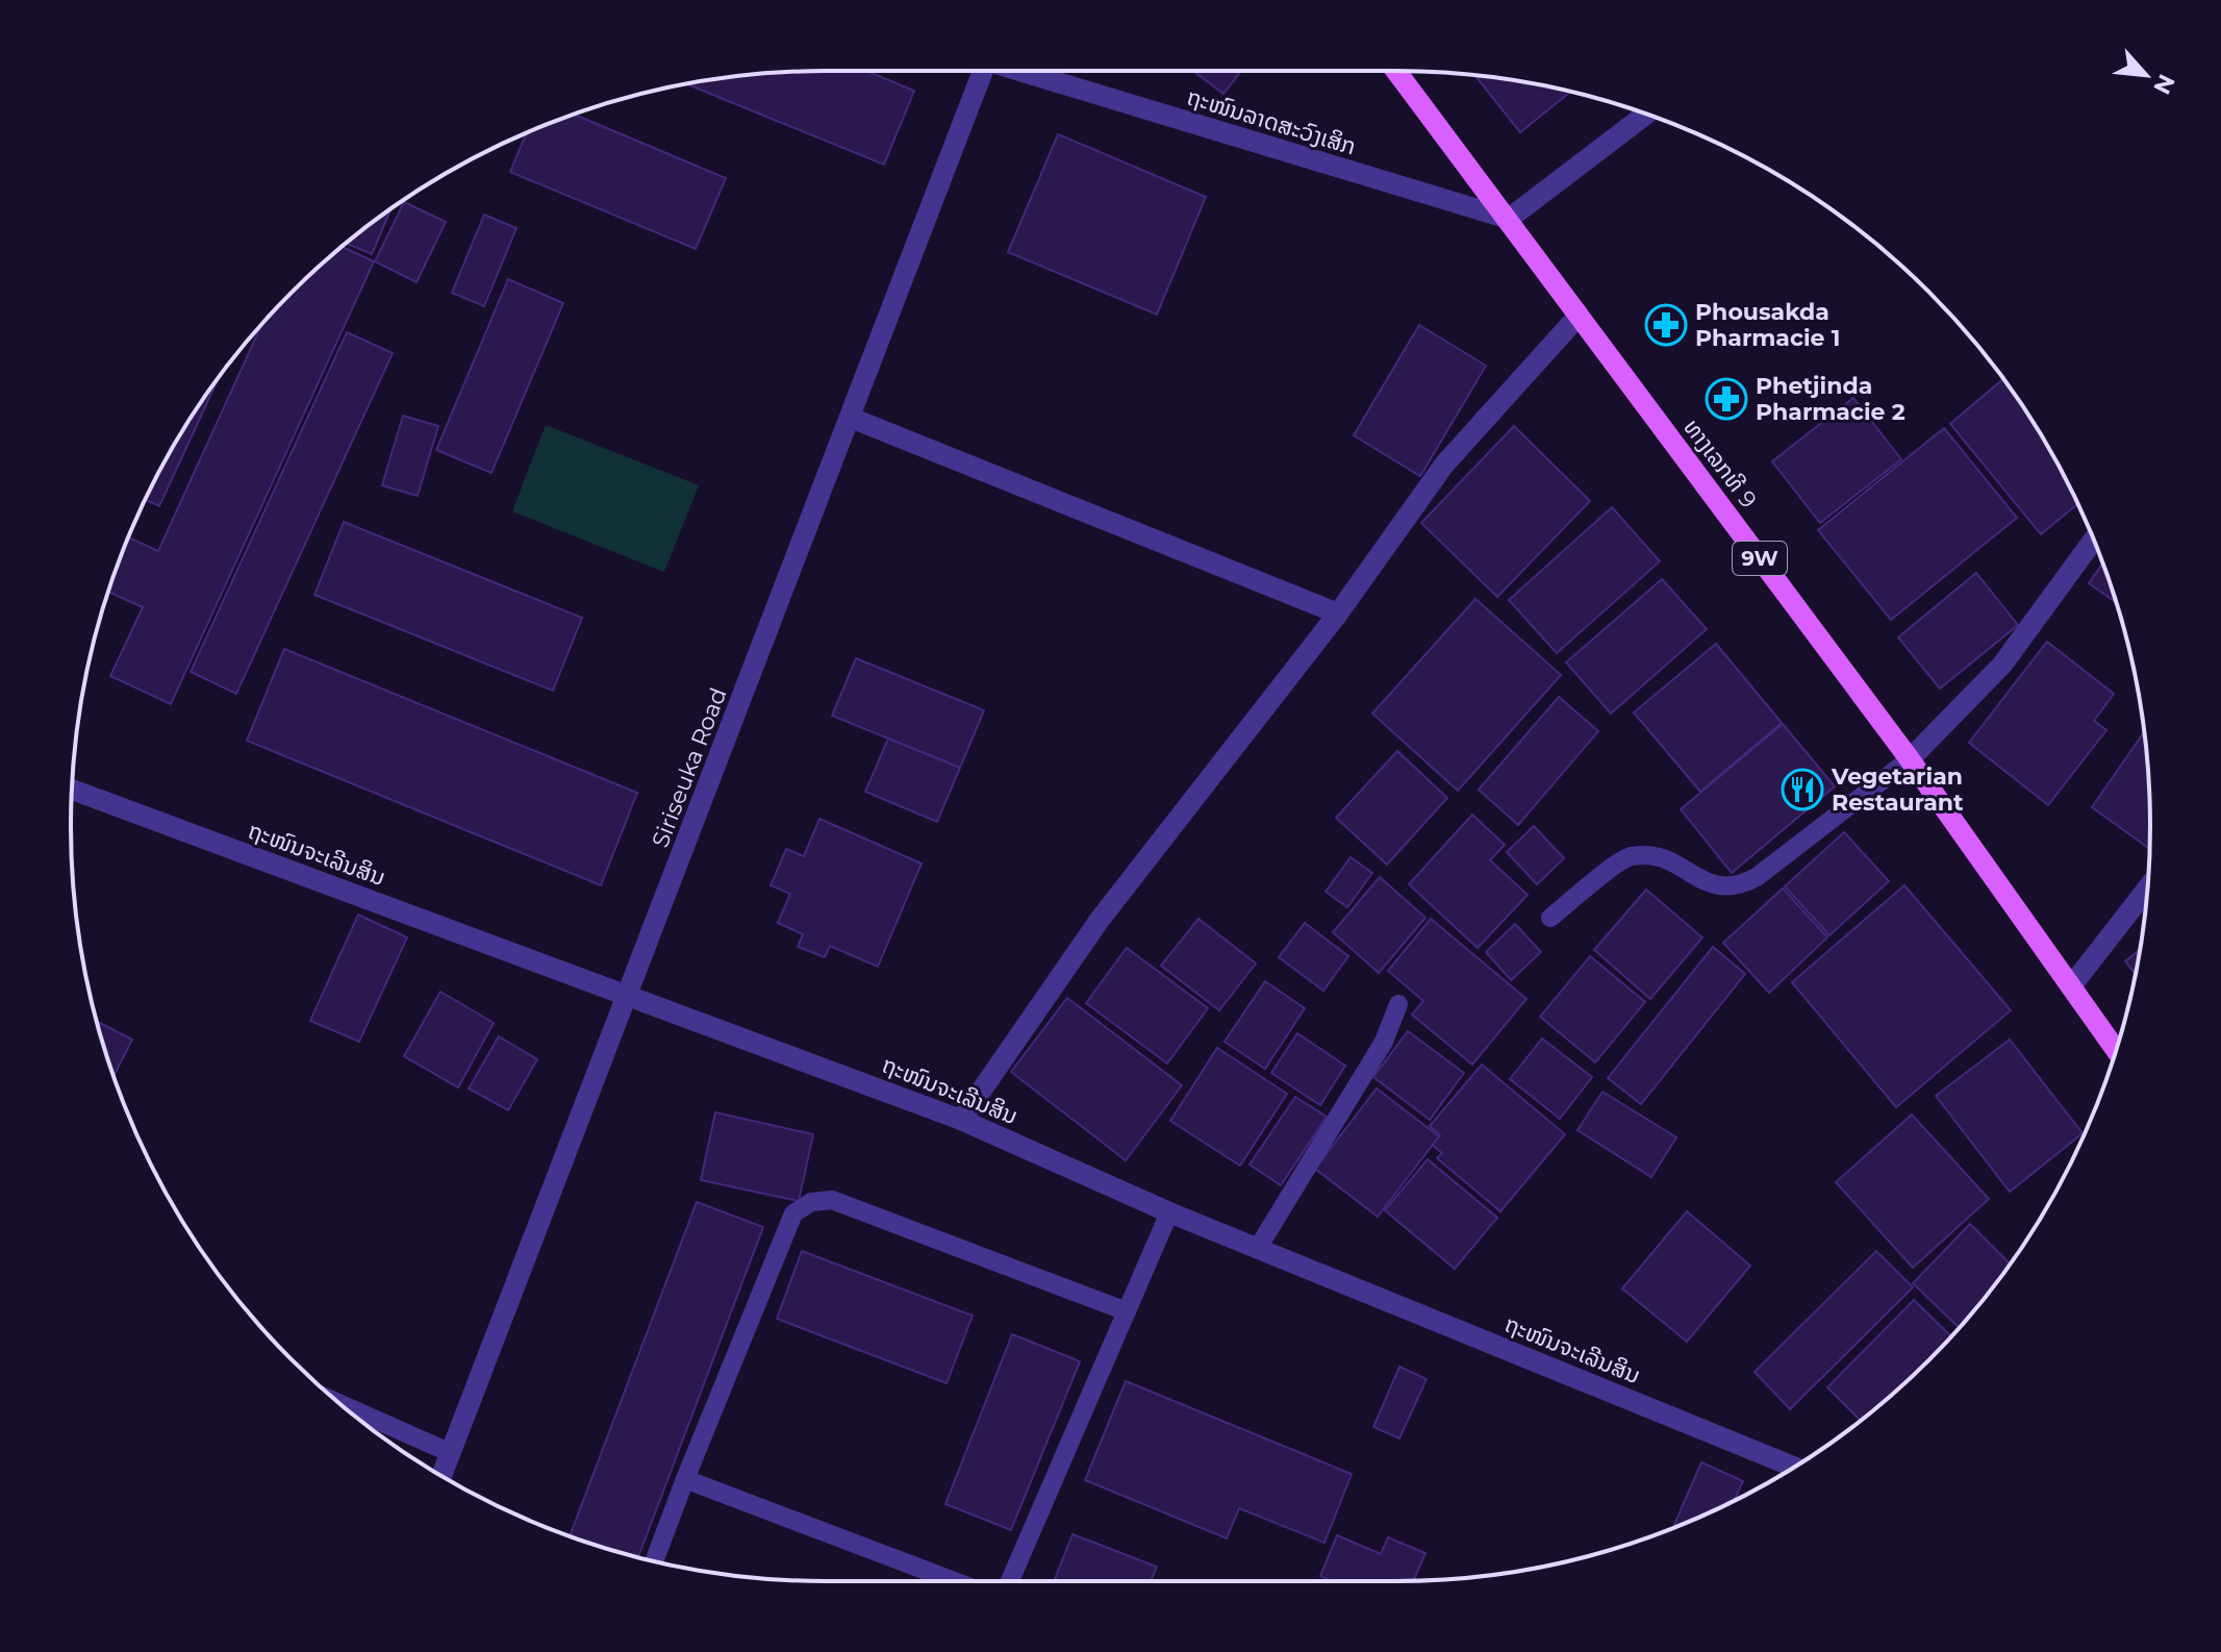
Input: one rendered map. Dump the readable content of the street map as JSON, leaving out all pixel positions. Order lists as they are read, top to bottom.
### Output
{
  "streets": {
    "main road": ["ທາງເລກທີ 9", "9W"],
    "street": ["ຖະໜົນລາດສະວົງເສິກ", "Siriseuka Road", "ຖະໜົນຈະເລີນສິນ"]
  },
  "crossings": [
    ["ຖະໜົນລາດສະວົງເສິກ", "ທາງເລກທີ 9"],
    ["Siriseuka Road", "ຖະໜົນຈະເລີນສິນ"]
  ],
  "places": {
    "pharmacy": ["Phousakda Pharmacie 1", "Phetjinda Pharmacie 2"],
    "restaurant": ["Vegetarian Restaurant"]
  },
  "north": "bottom right"
}
